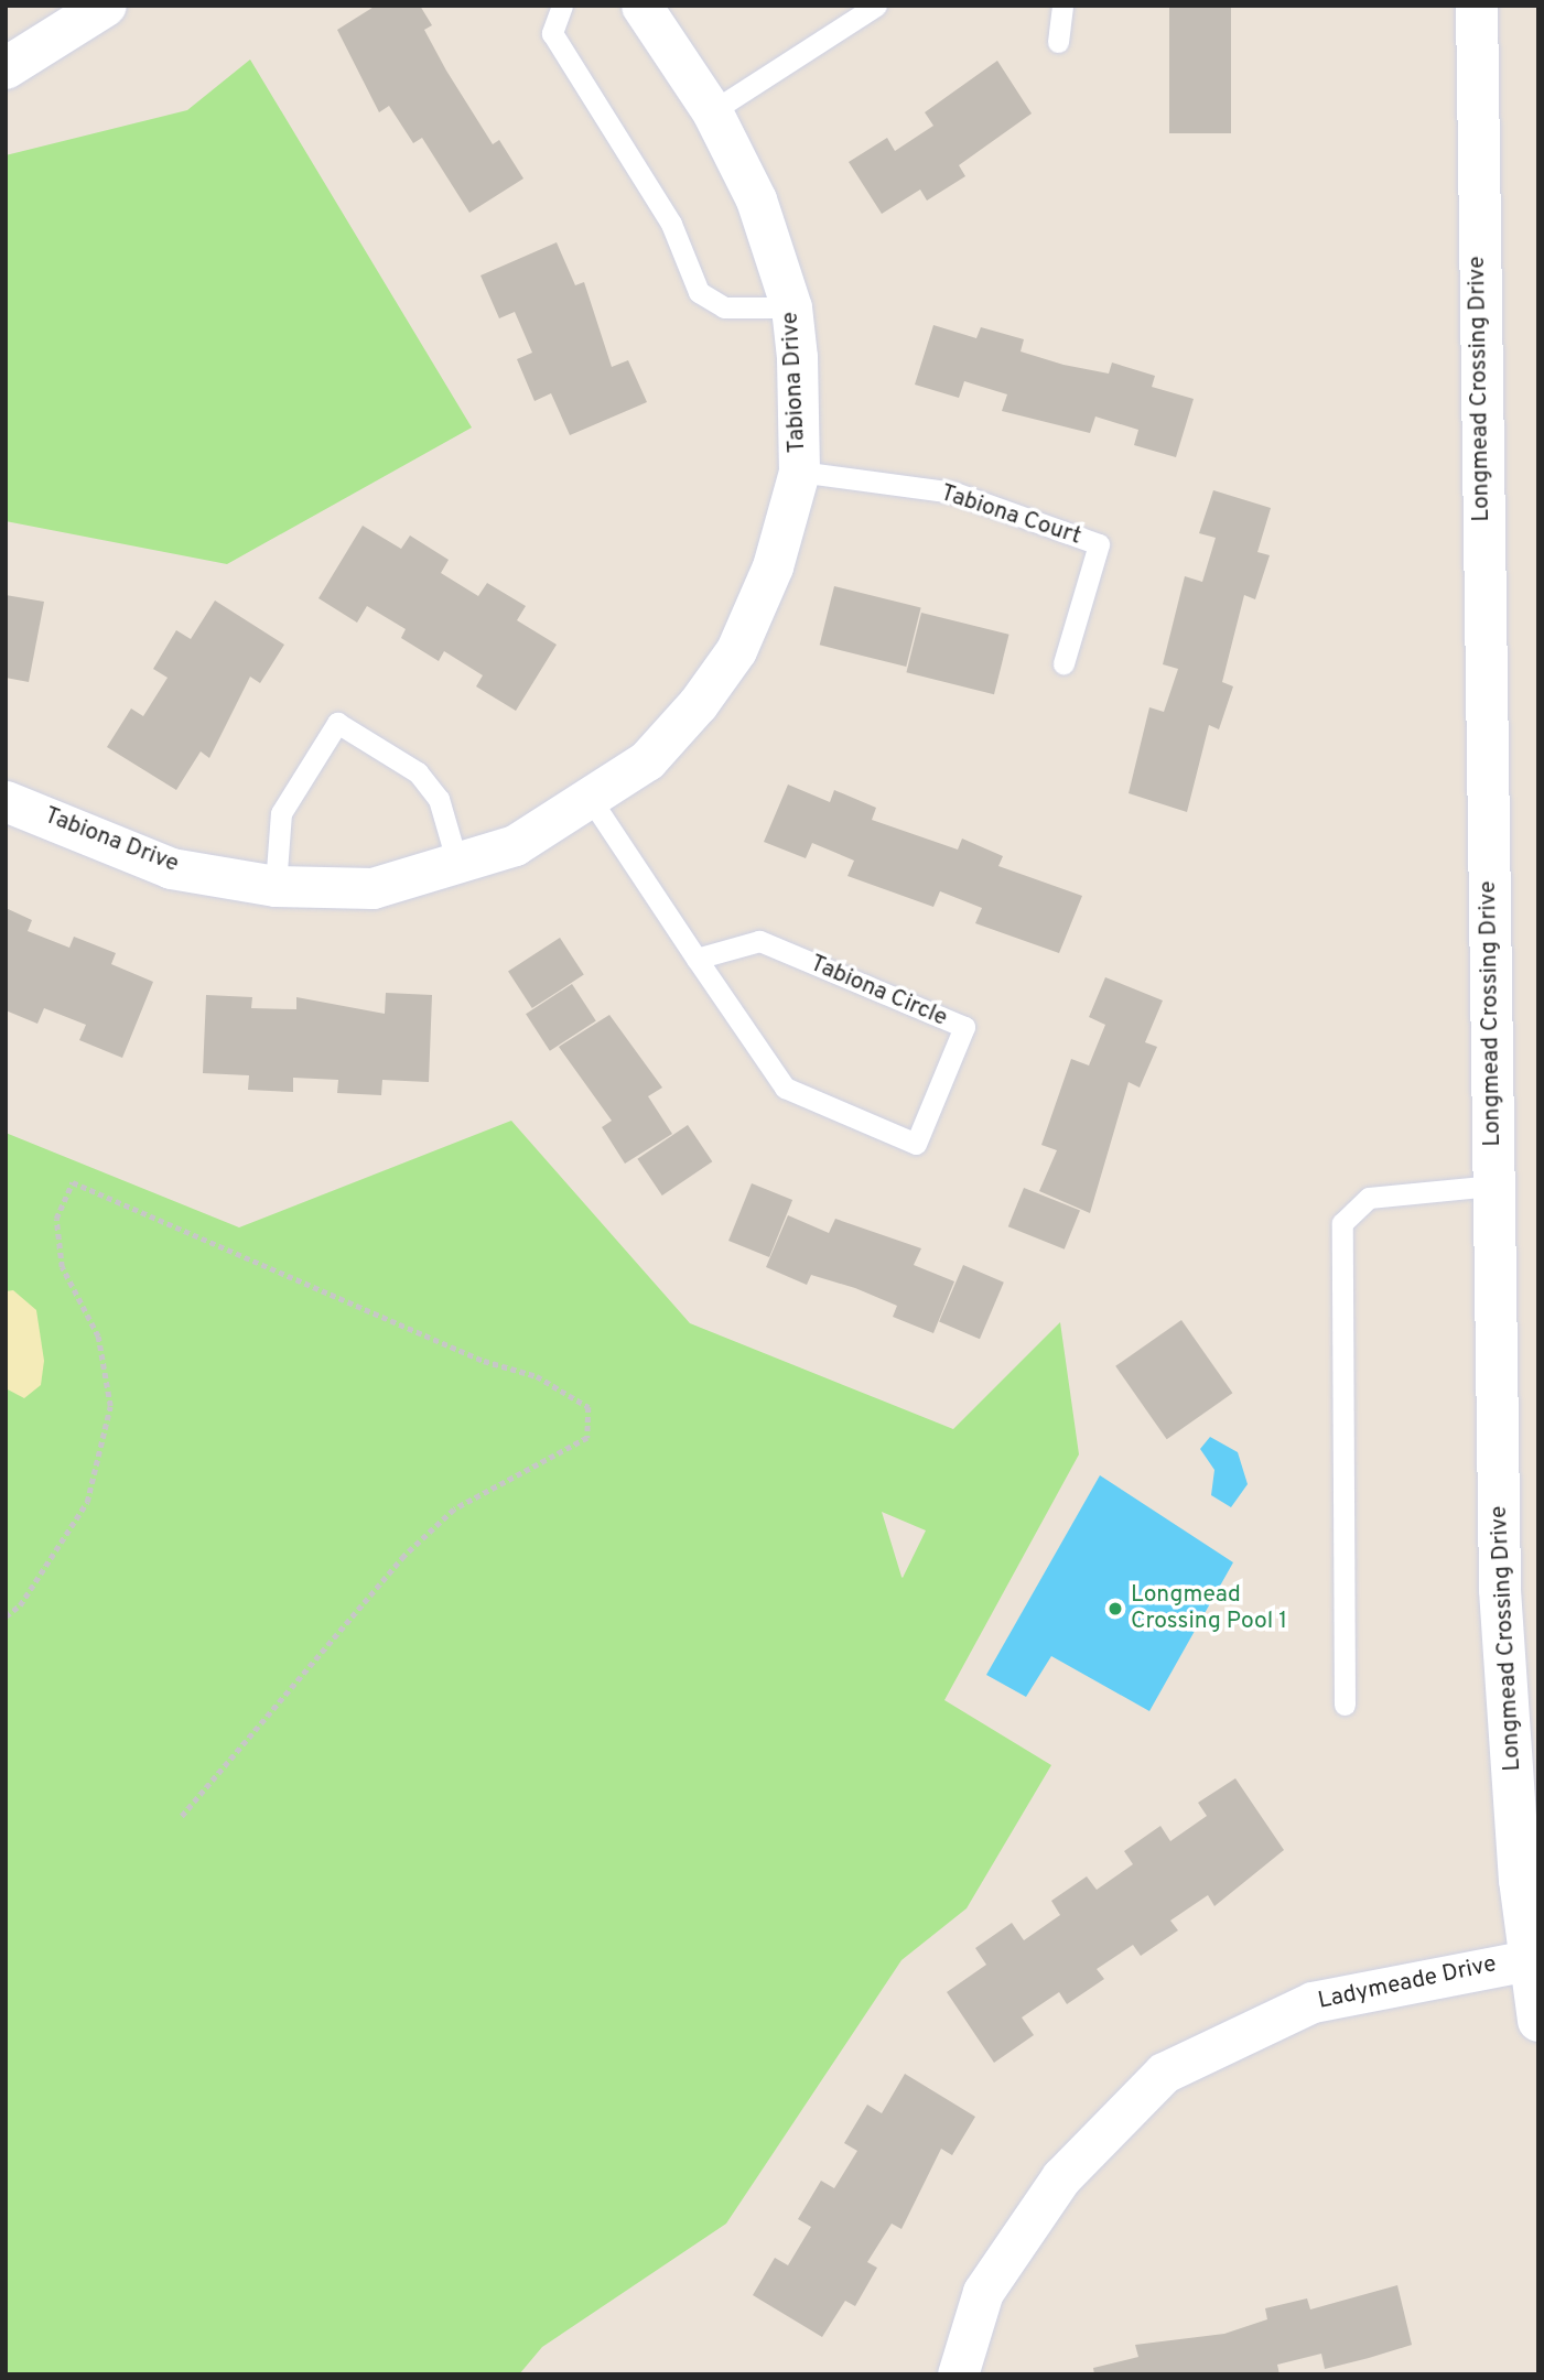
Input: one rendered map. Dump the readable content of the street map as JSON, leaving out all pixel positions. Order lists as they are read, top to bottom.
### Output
{
  "streets": {
    "street": ["Tabiona Drive", "Longmead Crossing Drive", "Ladymeade Drive"],
    "lane": ["Tabiona Court", "Tabiona Circle"]
  },
  "crossings": [
    ["Tabiona Drive", "Tabiona Court"],
    ["Tabiona Drive", "Tabiona Circle"],
    ["Longmead Crossing Drive", "Ladymeade Drive"]
  ],
  "places": ["Longmead Crossing Pool 1"]
}
